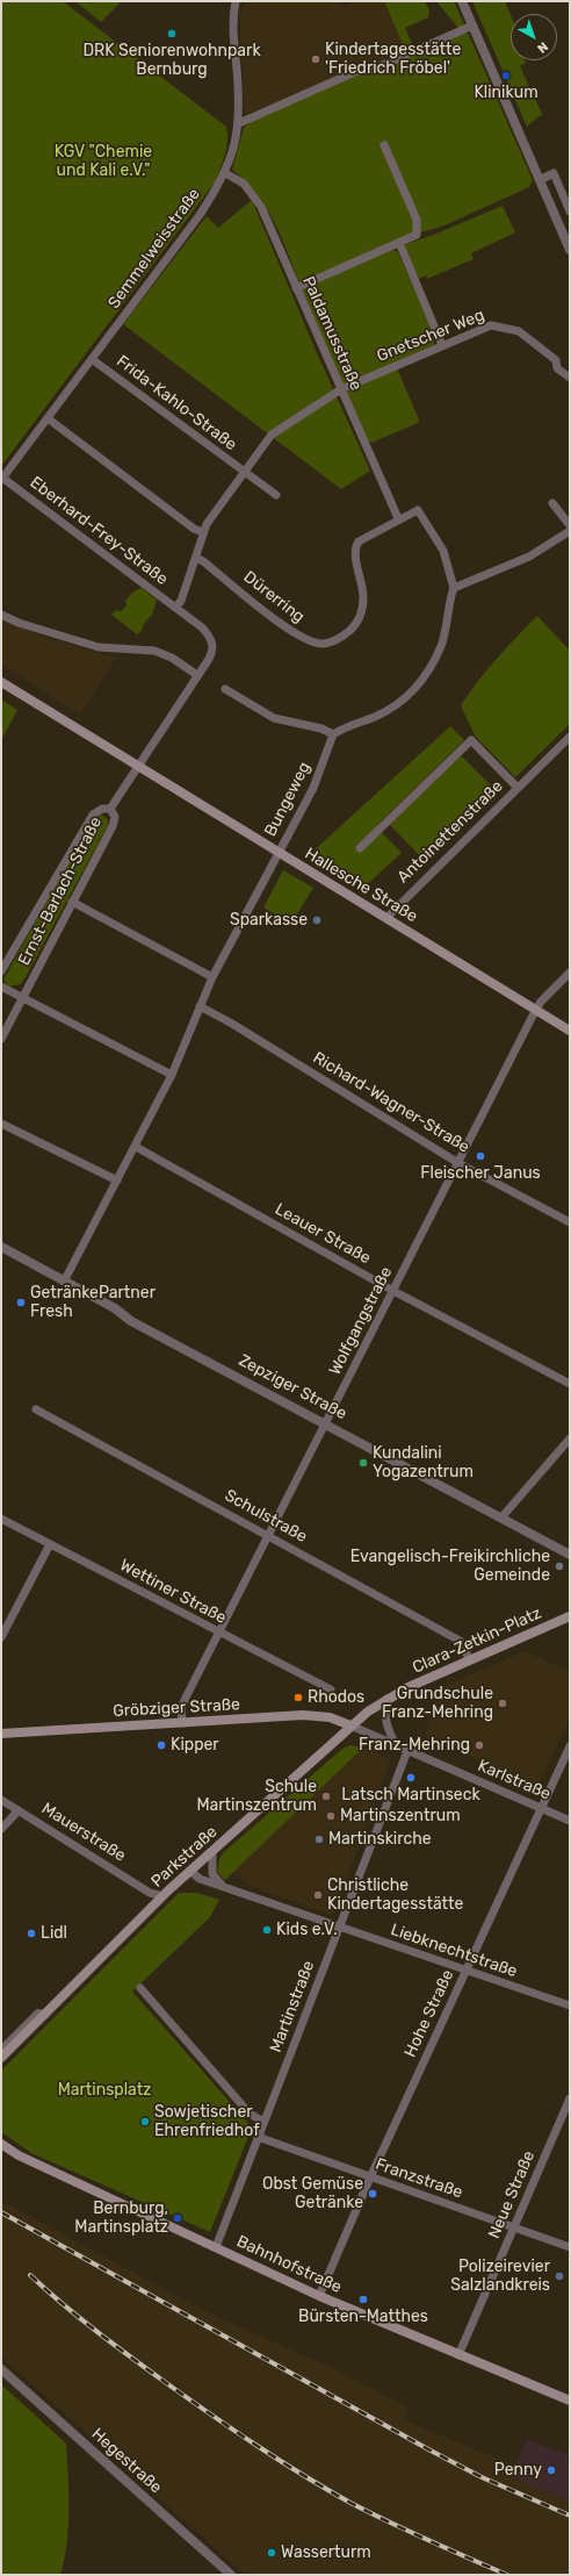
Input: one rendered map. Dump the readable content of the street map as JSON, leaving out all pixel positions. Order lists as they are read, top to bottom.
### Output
{
  "streets": {
    "main road": [
      "Hallesche Straße",
      "Clara-Zetkin-Platz",
      "Gröbziger Straße",
      "Parkstraße",
      "Bahnhofstraße"
    ],
    "street": [
      "Semmelweisstraße",
      "Paldamusstraße",
      "Gnetscher Weg",
      "Frida-Kahlo-Straße",
      "Eberhard-Frey-Straße",
      "Dürerring",
      "Bungeweg",
      "Antoinettenstraße",
      "Ernst-Barlach-Straße",
      "Richard-Wagner-Straße",
      "Leauer Straße",
      "Wolfgangstraße",
      "Zepziger Straße",
      "Schulstraße",
      "Wettiner Straße",
      "Karlstraße",
      "Mauerstraße",
      "Liebknechtstraße",
      "Martinstraße",
      "Hohe Straße",
      "Franzstraße",
      "Neue Straße",
      "Hegestraße"
    ]
  },
  "crossings": [
    ["Semmelweisstraße", "Paldamusstraße"],
    ["Semmelweisstraße", "Frida-Kahlo-Straße"],
    ["Semmelweisstraße", "Eberhard-Frey-Straße"],
    ["Paldamusstraße", "Gnetscher Weg"],
    ["Paldamusstraße", "Dürerring"],
    ["Gnetscher Weg", "Frida-Kahlo-Straße"],
    ["Gnetscher Weg", "Eberhard-Frey-Straße"],
    ["Gnetscher Weg", "Dürerring"],
    ["Eberhard-Frey-Straße", "Ernst-Barlach-Straße"],
    ["Bungeweg", "Hallesche Straße"],
    ["Bungeweg", "Richard-Wagner-Straße"],
    ["Bungeweg", "Leauer Straße"],
    ["Bungeweg", "Zepziger Straße"],
    ["Antoinettenstraße", "Hallesche Straße"],
    ["Hallesche Straße", "Ernst-Barlach-Straße"],
    ["Hallesche Straße", "Wolfgangstraße"],
    ["Richard-Wagner-Straße", "Wolfgangstraße"],
    ["Leauer Straße", "Wolfgangstraße"],
    ["Wolfgangstraße", "Zepziger Straße"],
    ["Wolfgangstraße", "Schulstraße"],
    ["Wolfgangstraße", "Wettiner Straße"],
    ["Wolfgangstraße", "Gröbziger Straße"],
    ["Schulstraße", "Clara-Zetkin-Platz"],
    ["Clara-Zetkin-Platz", "Gröbziger Straße"],
    ["Clara-Zetkin-Platz", "Karlstraße"],
    ["Clara-Zetkin-Platz", "Parkstraße"],
    ["Gröbziger Straße", "Karlstraße"],
    ["Gröbziger Straße", "Parkstraße"],
    ["Karlstraße", "Parkstraße"],
    ["Karlstraße", "Martinstraße"],
    ["Karlstraße", "Hohe Straße"],
    ["Mauerstraße", "Parkstraße"],
    ["Parkstraße", "Liebknechtstraße"],
    ["Liebknechtstraße", "Martinstraße"],
    ["Liebknechtstraße", "Hohe Straße"],
    ["Martinstraße", "Franzstraße"],
    ["Martinstraße", "Bahnhofstraße"],
    ["Hohe Straße", "Franzstraße"],
    ["Hohe Straße", "Bahnhofstraße"],
    ["Franzstraße", "Neue Straße"],
    ["Neue Straße", "Bahnhofstraße"]
  ],
  "parks": ["KGV \"Chemie und Kali e.V.\"", "Martinsplatz"],
  "places": [
    "DRK Seniorenwohnpark Bernburg",
    "Kindertagesstätte 'Friedrich Fröbel'",
    "Klinikum",
    "Sparkasse",
    "Fleischer Janus",
    "GetränkePartner Fresh",
    "Kundalini Yogazentrum",
    "Evangelisch-Freikirchliche Gemeinde",
    "Rhodos",
    "Grundschule Franz-Mehring",
    "Kipper",
    "Franz-Mehring",
    "Latsch Martinseck",
    "Schule Martinszentrum",
    "Martinszentrum",
    "Martinskirche",
    "Christliche Kindertagesstätte",
    "Kids e.V.",
    "Lidl",
    "Sowjetischer Ehrenfriedhof",
    "Obst Gemüse Getränke",
    "Bernburg, Martinsplatz",
    "Polizeirevier Salzlandkreis",
    "Bürsten-Matthes",
    "Penny",
    "Wasserturm"
  ],
  "north": "bottom right"
}
